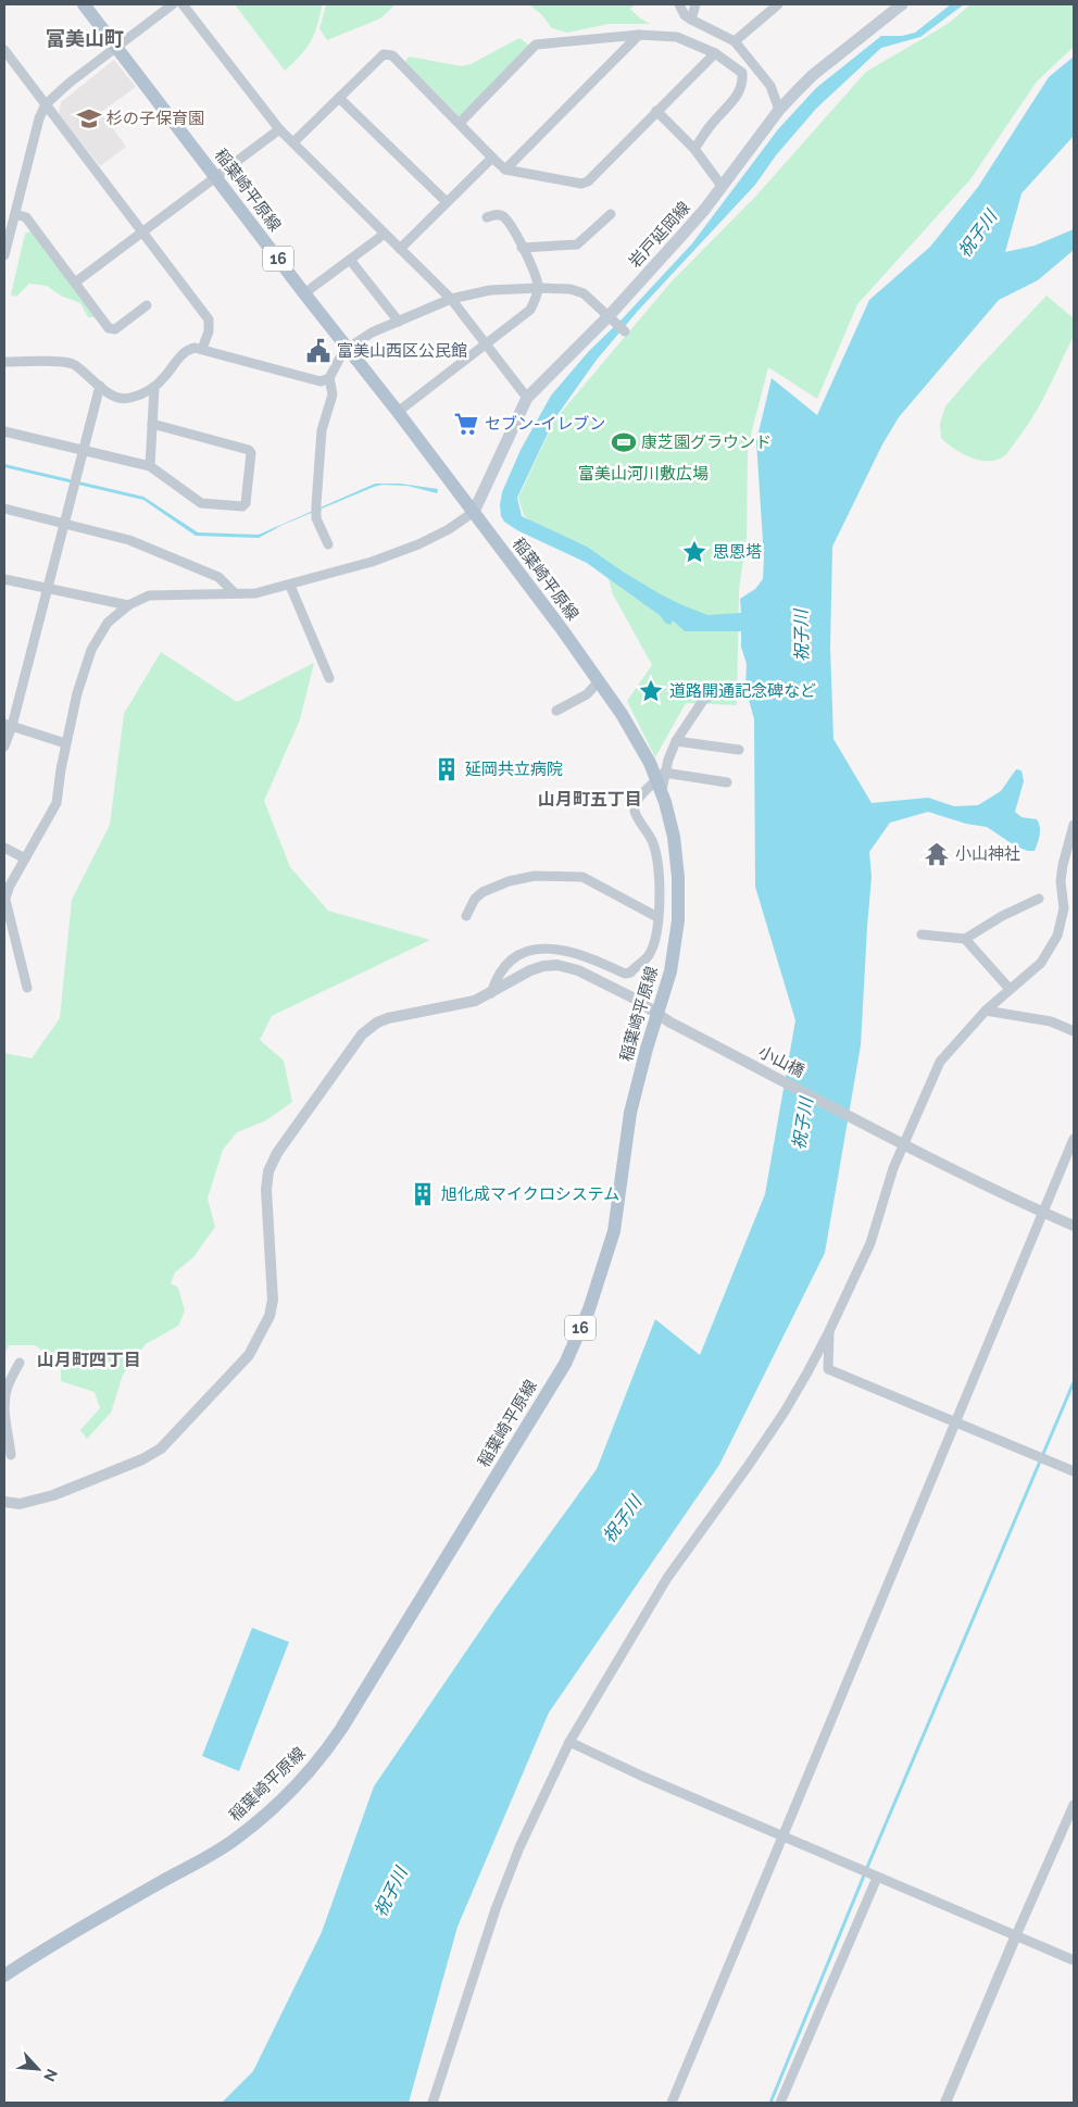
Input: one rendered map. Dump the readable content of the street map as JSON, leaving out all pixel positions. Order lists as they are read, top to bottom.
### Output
{
  "streets": {
    "main road": ["稲葉崎平原線", "岩戸延岡線", "16"],
    "street": ["小山橋"]
  },
  "crossings": [
    ["稲葉崎平原線", "岩戸延岡線"],
    ["稲葉崎平原線", "小山橋"]
  ],
  "districts": ["富美山町", "山月町五丁目", "山月町四丁目"],
  "water": ["祝子川"],
  "parks": ["富美山河川敷広場"],
  "places": {
    "school or university": ["杉の子保育園"],
    "public building": ["富美山西区公民館"],
    "supermarket": ["セブン-イレブン"],
    "sports": ["康芝園グラウンド"],
    "place": ["思恩塔", "道路開通記念碑など"],
    "building": ["延岡共立病院", "旭化成マイクロシステム"],
    "temple": ["小山神社"]
  },
  "north": "bottom right"
}
